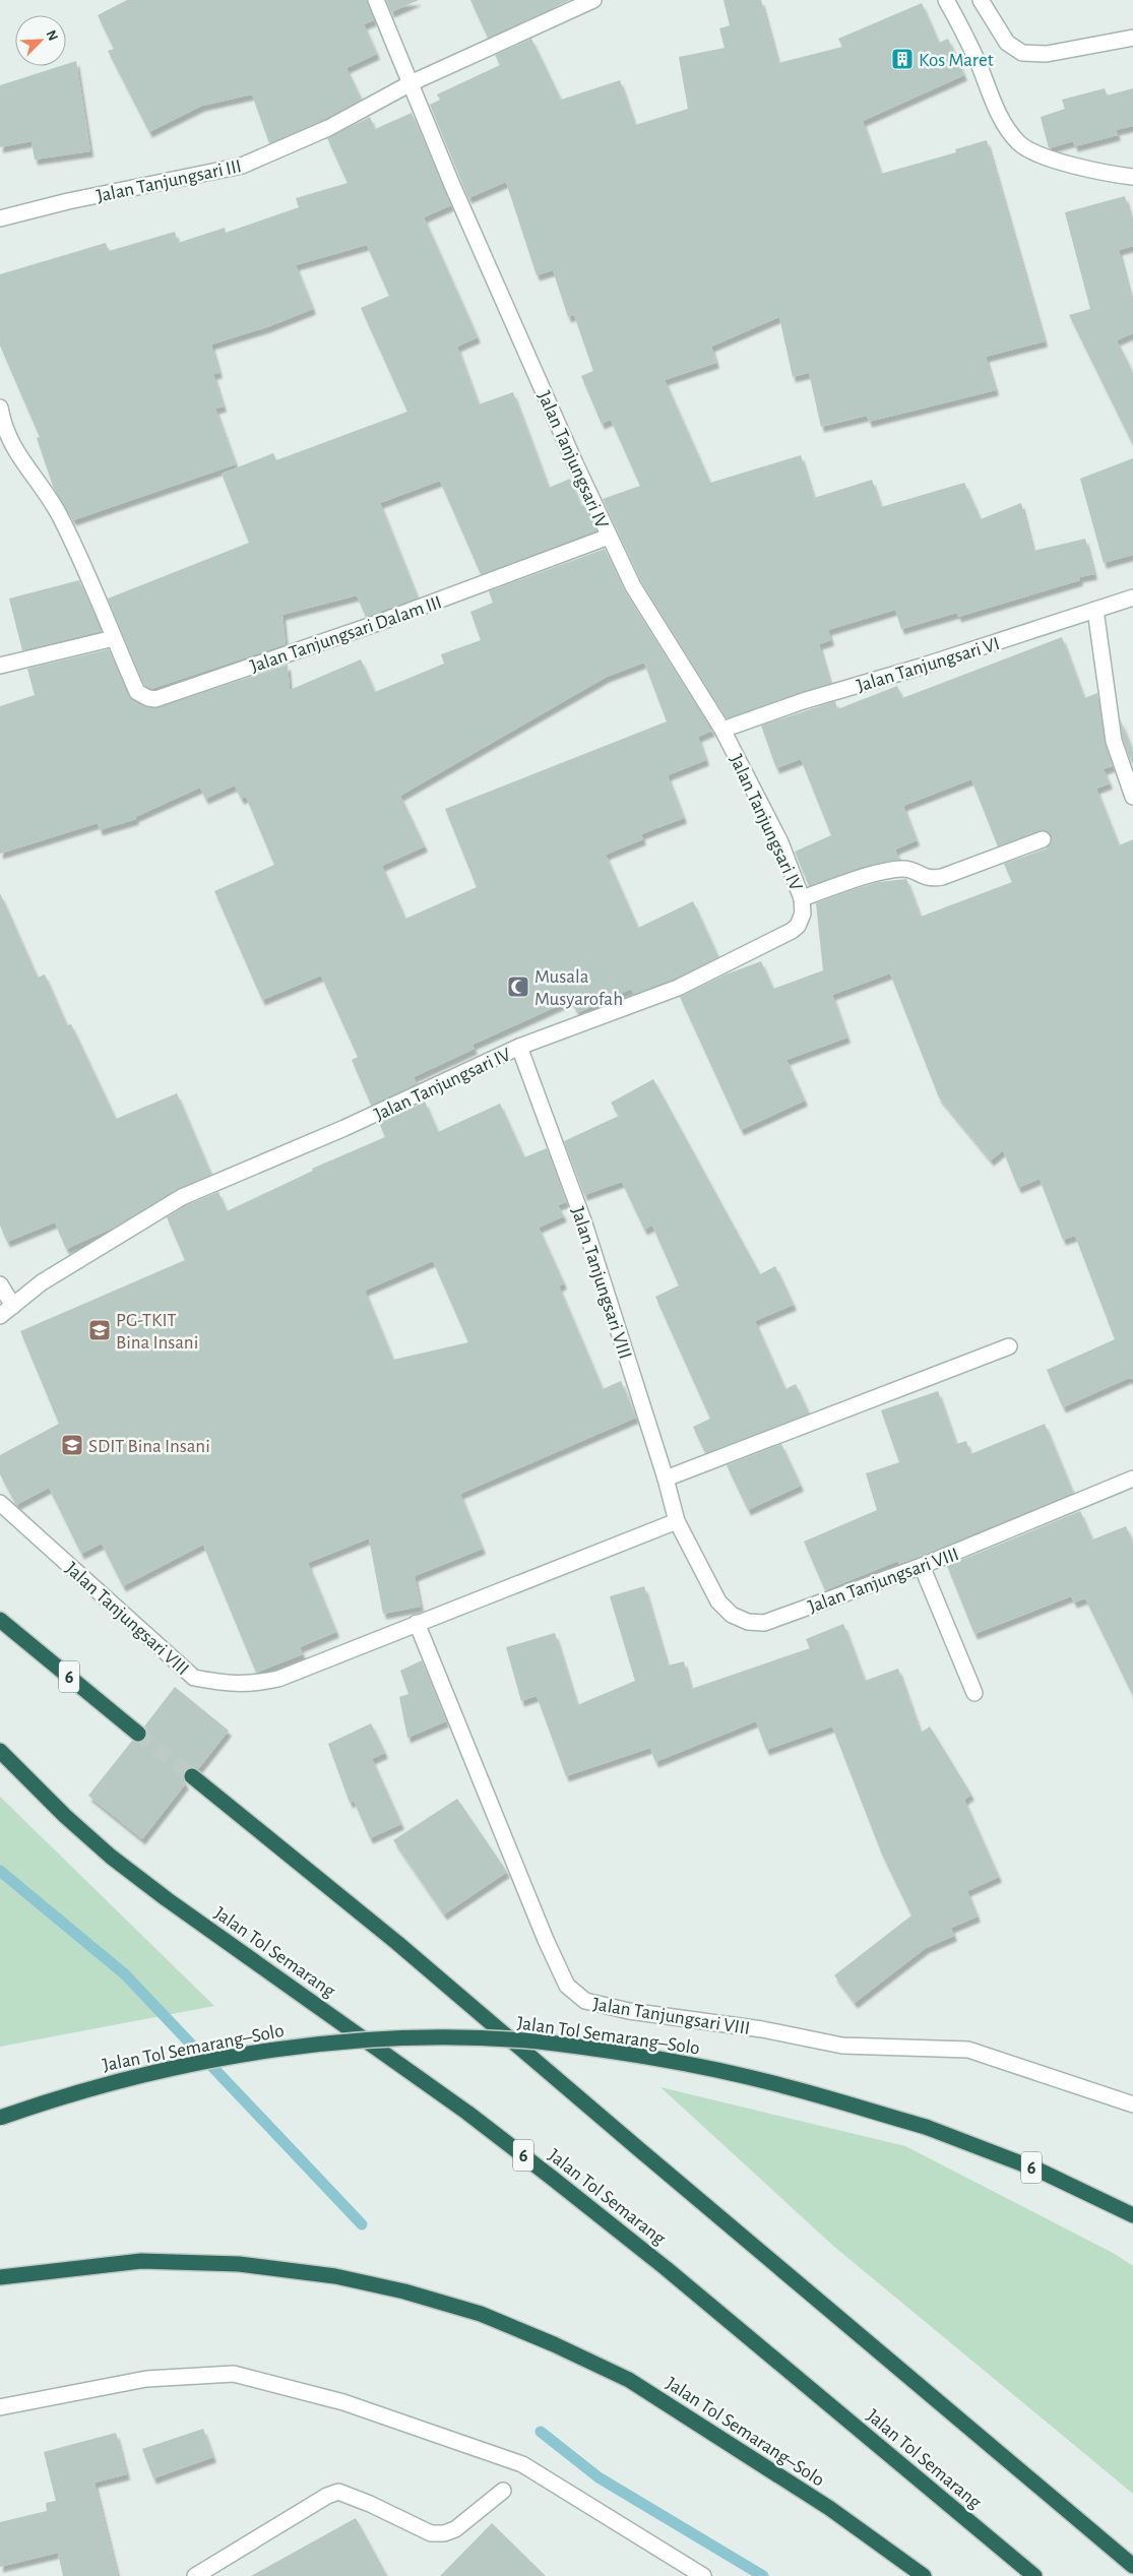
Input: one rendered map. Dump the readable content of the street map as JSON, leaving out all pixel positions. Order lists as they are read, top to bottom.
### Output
{
  "streets": {
    "highway": ["6", "Jalan Tol Semarang", "Jalan Tol Semarang–Solo"],
    "street": [
      "Jalan Tanjungsari III",
      "Jalan Tanjungsari IV",
      "Jalan Tanjungsari Dalam III",
      "Jalan Tanjungsari VI",
      "Jalan Tanjungsari VIII"
    ]
  },
  "crossings": [
    ["Jalan Tanjungsari III", "Jalan Tanjungsari IV"],
    ["Jalan Tanjungsari IV", "Jalan Tanjungsari Dalam III"],
    ["Jalan Tanjungsari IV", "Jalan Tanjungsari VI"],
    ["Jalan Tanjungsari IV", "Jalan Tanjungsari VIII"]
  ],
  "places": {
    "building": ["Kos Maret"],
    "mosque": ["Musala Musyarofah"],
    "school or university": ["PG-TKIT Bina Insani", "SDIT Bina Insani"]
  },
  "north": "top right"
}
